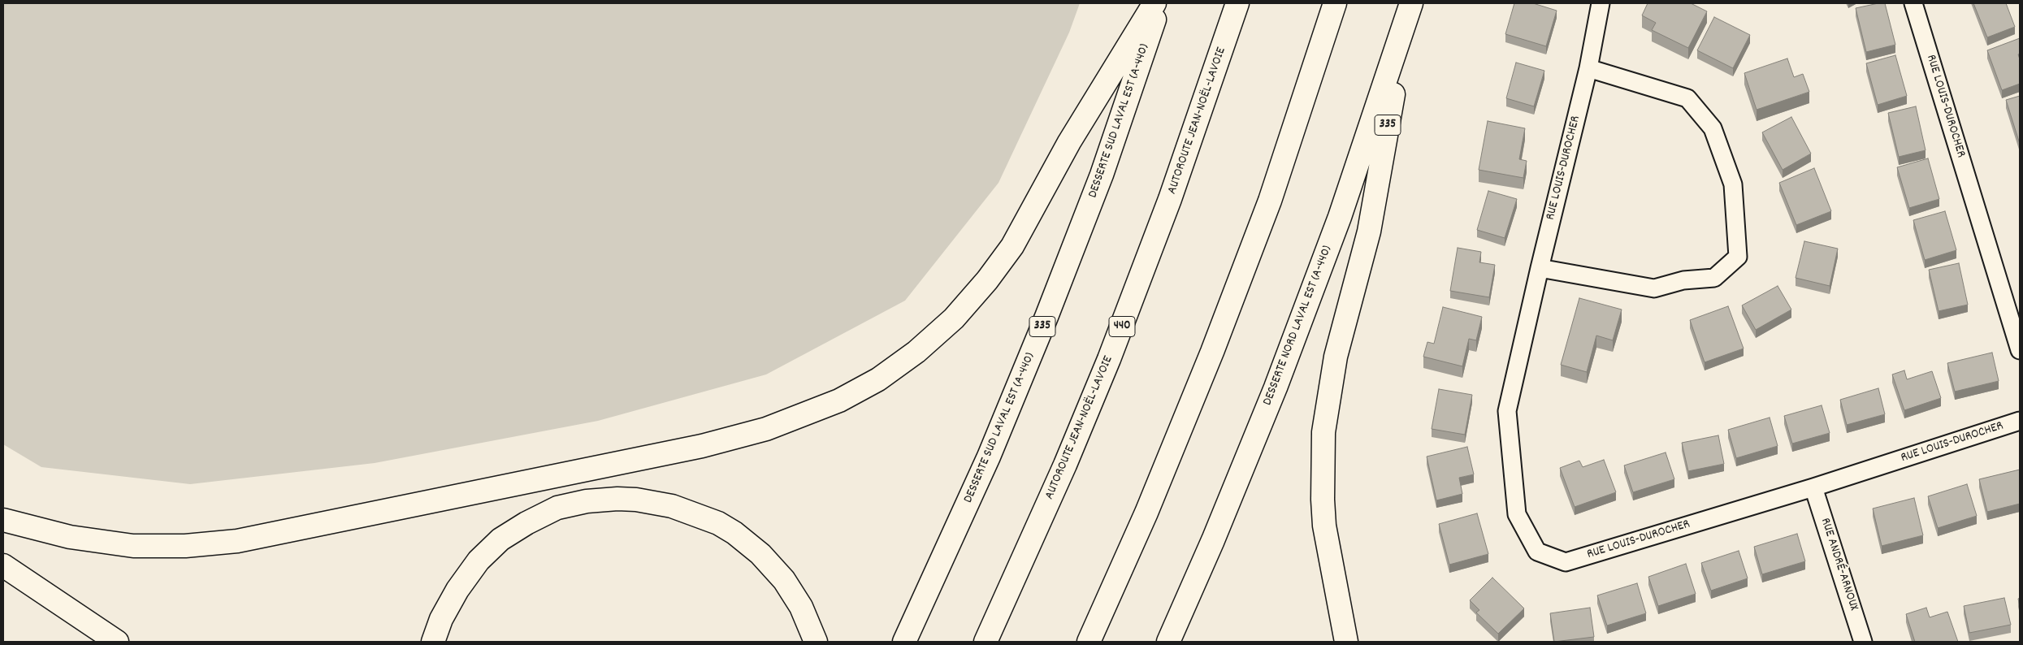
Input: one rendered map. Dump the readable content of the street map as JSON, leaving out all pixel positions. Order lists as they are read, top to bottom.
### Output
{
  "streets": {
    "highway": [
      "DESSERTE SUD LAVAL EST (A-440)",
      "AUTOROUTE JEAN-NOËL-LAVOIE",
      "335",
      "DESSERTE NORD LAVAL EST (A-440)",
      "440"
    ],
    "street": ["RUE LOUIS-DUROCHER", "RUE ANDRÉ-ARNOUX"]
  },
  "crossings": [
    ["RUE LOUIS-DUROCHER", "RUE ANDRÉ-ARNOUX"],
    ["335", "DESSERTE NORD LAVAL EST (A-440)"]
  ]
}
